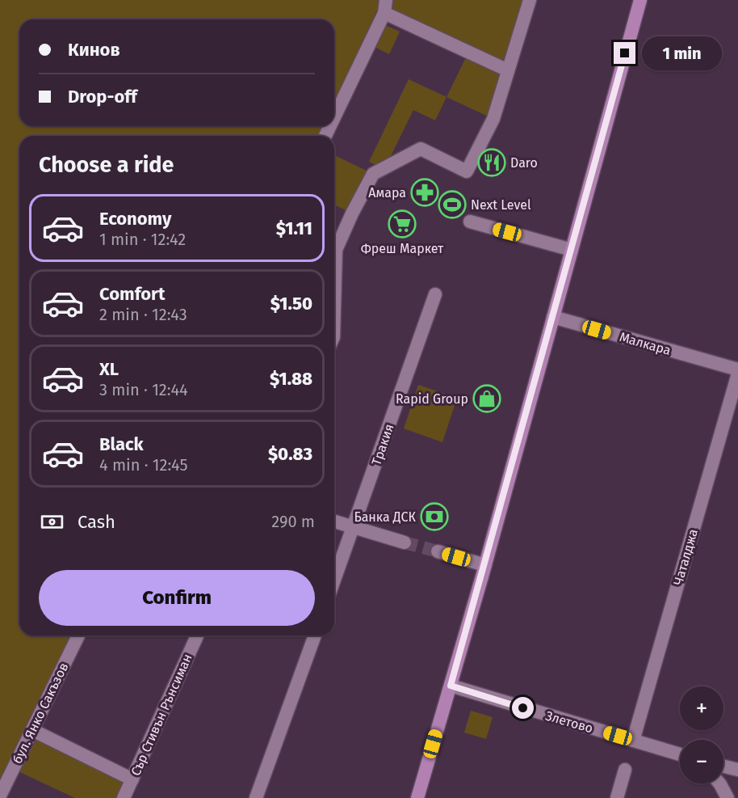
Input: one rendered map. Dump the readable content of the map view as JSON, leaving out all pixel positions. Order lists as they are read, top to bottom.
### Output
{
  "streets": {
    "street": [
      "Малкара",
      "Тракия",
      "Чаталджа",
      "бул. Янко Сакъзов",
      "Сър Стивън Рънсиман",
      "Злетово"
    ]
  },
  "crossings": [
    ["Чаталджа", "Злетово"]
  ],
  "places": {
    "restaurant": ["Daro"],
    "pharmacy": ["Амара"],
    "sports": ["Next Level"],
    "supermarket": ["Фреш Маркет"],
    "shop": ["Rapid Group"],
    "bank": ["Банка ДСК"]
  },
  "page": {
    "banner": ["Кинов", "Drop-off"],
    "bubble": "1 min",
    "heading": "Choose a ride",
    "list": [
      {
        "name": "Economy",
        "note": "1 min · 12:42",
        "value": "$1.11"
      },
      {
        "name": "Comfort",
        "note": "2 min · 12:43",
        "value": "$1.50"
      },
      {
        "name": "XL",
        "note": "3 min · 12:44",
        "value": "$1.88"
      },
      {
        "name": "Black",
        "note": "4 min · 12:45",
        "value": "$0.83"
      }
    ],
    "pay": ["Cash", "290 m"],
    "buttons": "Confirm",
    "map_buttons": ["+", "−"]
  }
}
